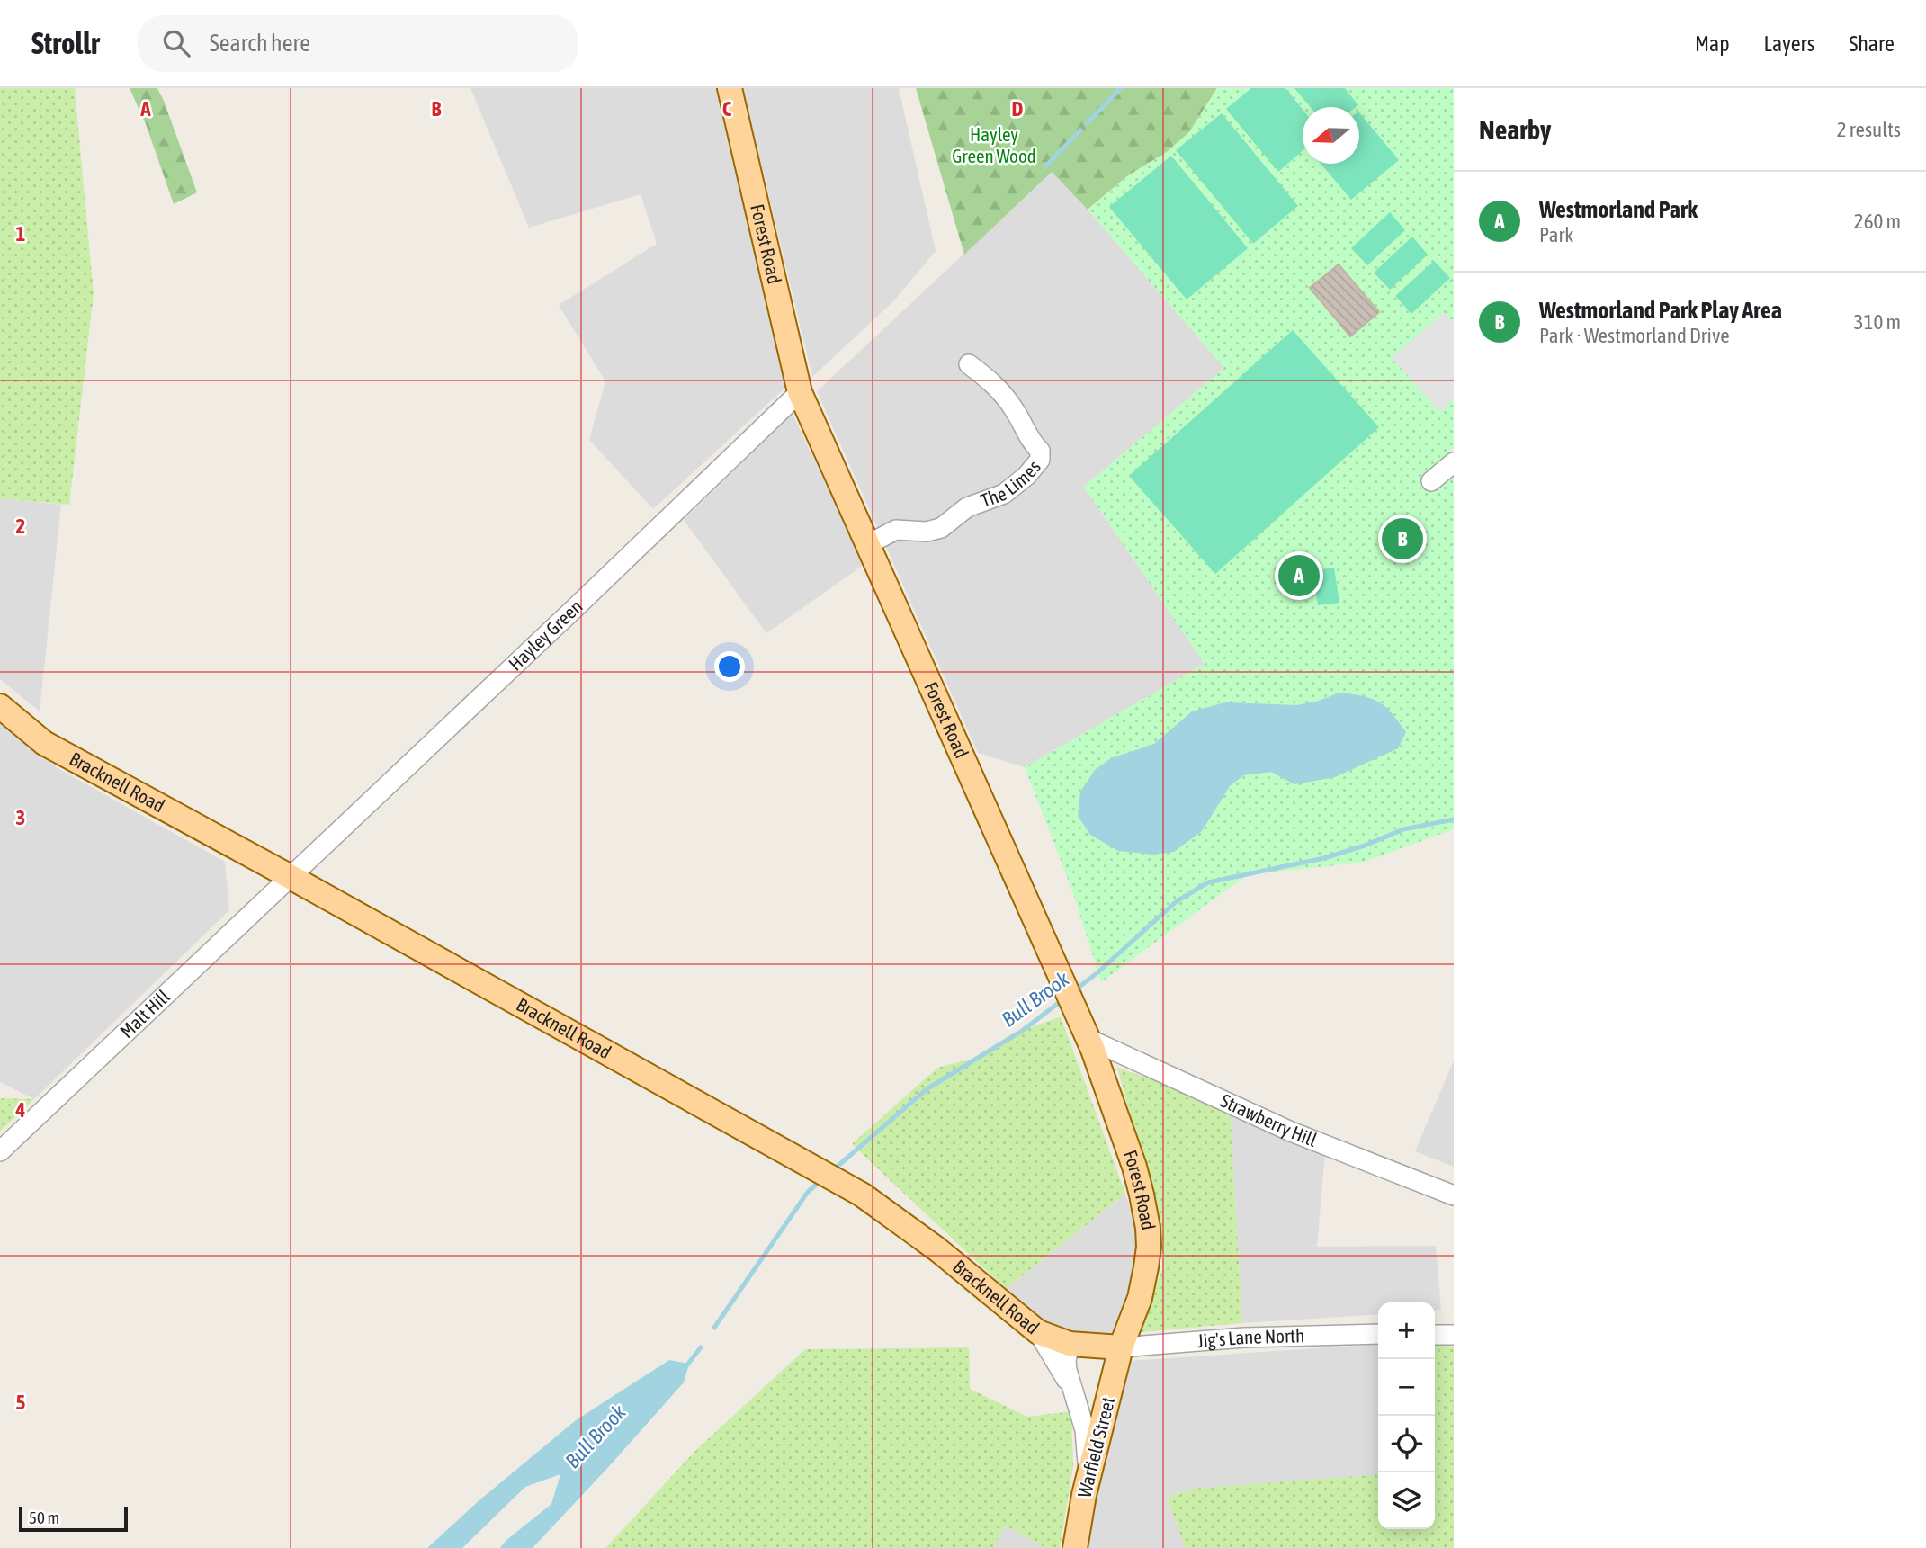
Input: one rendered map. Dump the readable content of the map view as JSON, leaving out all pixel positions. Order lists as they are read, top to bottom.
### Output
{
  "streets": {
    "main road": ["Forest Road", "Bracknell Road", "Warfield Street"],
    "street": [
      "The Limes",
      "Hayley Green",
      "Malt Hill",
      "Strawberry Hill",
      "Jig's Lane North"
    ]
  },
  "crossings": [
    ["Forest Road", "The Limes"],
    ["Forest Road", "Hayley Green"],
    ["Forest Road", "Bracknell Road"],
    ["Forest Road", "Strawberry Hill"],
    ["Forest Road", "Jig's Lane North"],
    ["Forest Road", "Warfield Street"],
    ["Hayley Green", "Bracknell Road"],
    ["Hayley Green", "Malt Hill"],
    ["Bracknell Road", "Malt Hill"],
    ["Bracknell Road", "Jig's Lane North"],
    ["Bracknell Road", "Warfield Street"],
    ["Jig's Lane North", "Warfield Street"]
  ],
  "water": ["Bull Brook"],
  "parks": ["Hayley Green Wood"],
  "scale_bar": "50 m",
  "north": "left",
  "page": {
    "header": "Strollr",
    "search": "Search here",
    "nav": ["Map", "Layers", "Share"],
    "heading": ["Nearby", "2 results"],
    "list": [
      {
        "mark": "A",
        "name": "Westmorland Park",
        "note": "Park",
        "value": "260 m"
      },
      {
        "mark": "B",
        "name": "Westmorland Park Play Area",
        "note": "Park · Westmorland Drive",
        "value": "310 m"
      }
    ],
    "pins": ["B", "A"],
    "map_buttons": ["+", "−"],
    "scale": "50 m"
  },
  "grid": {
    "columns": [
      "A",
      "B",
      "C",
      "D"
    ],
    "rows": [
      "1",
      "2",
      "3",
      "4",
      "5"
    ]
  }
}
